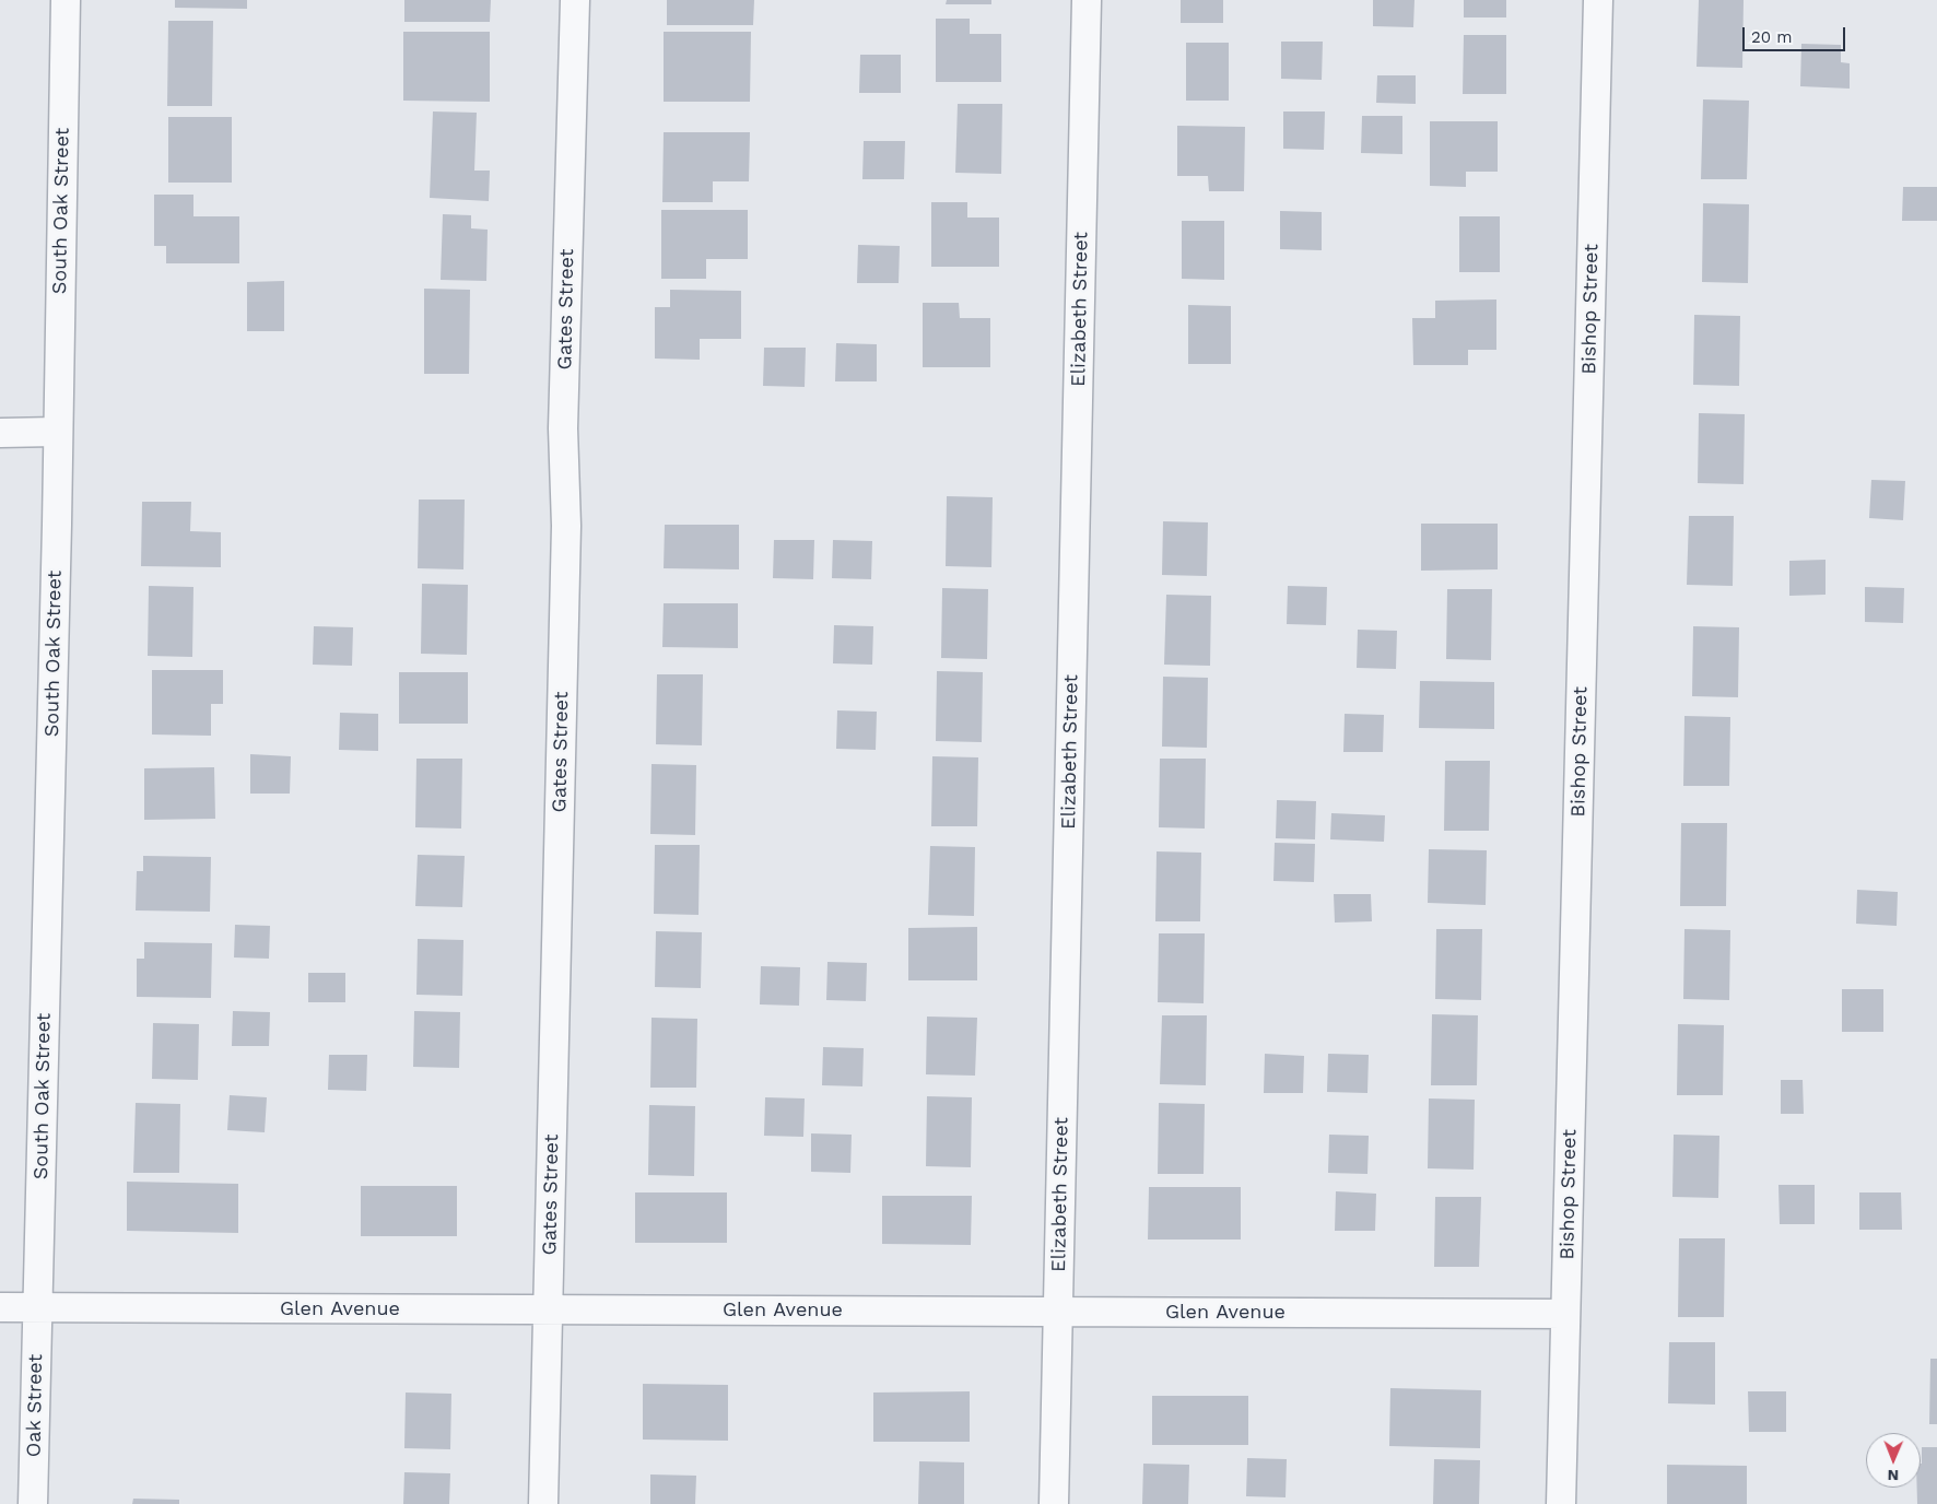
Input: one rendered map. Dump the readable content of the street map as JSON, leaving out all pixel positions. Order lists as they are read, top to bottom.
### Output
{
  "streets": {
    "street": [
      "South Oak Street",
      "Gates Street",
      "Elizabeth Street",
      "Bishop Street",
      "Glen Avenue",
      "Oak Street"
    ]
  },
  "crossings": [
    ["South Oak Street", "Glen Avenue"],
    ["South Oak Street", "Oak Street"],
    ["Gates Street", "Glen Avenue"],
    ["Elizabeth Street", "Glen Avenue"],
    ["Bishop Street", "Glen Avenue"],
    ["Glen Avenue", "Oak Street"]
  ],
  "scale_bar": "20 m",
  "north": "bottom"
}
